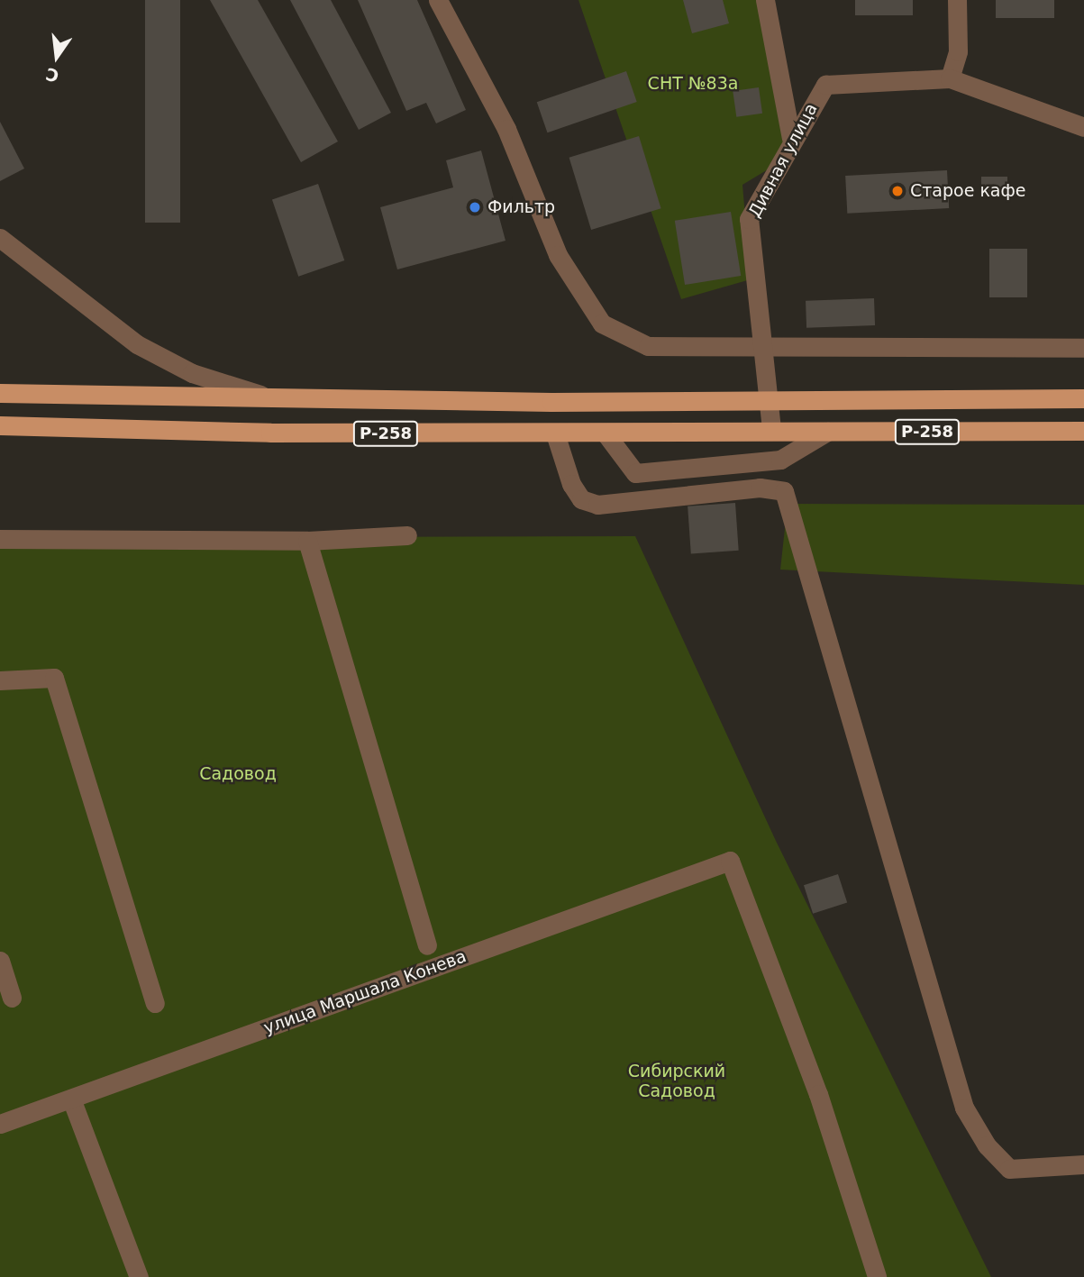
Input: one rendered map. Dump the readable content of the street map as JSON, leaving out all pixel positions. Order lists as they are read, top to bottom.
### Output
{
  "streets": {
    "main road": ["Р-258"],
    "street": ["Дивная улица", "улица Маршала Конева"]
  },
  "crossings": [
    ["Дивная улица", "Р-258"]
  ],
  "parks": ["СНТ №83а", "Садовод", "Сибирский Садовод"],
  "places": ["Старое кафе", "Фильтр"],
  "north": "bottom"
}
